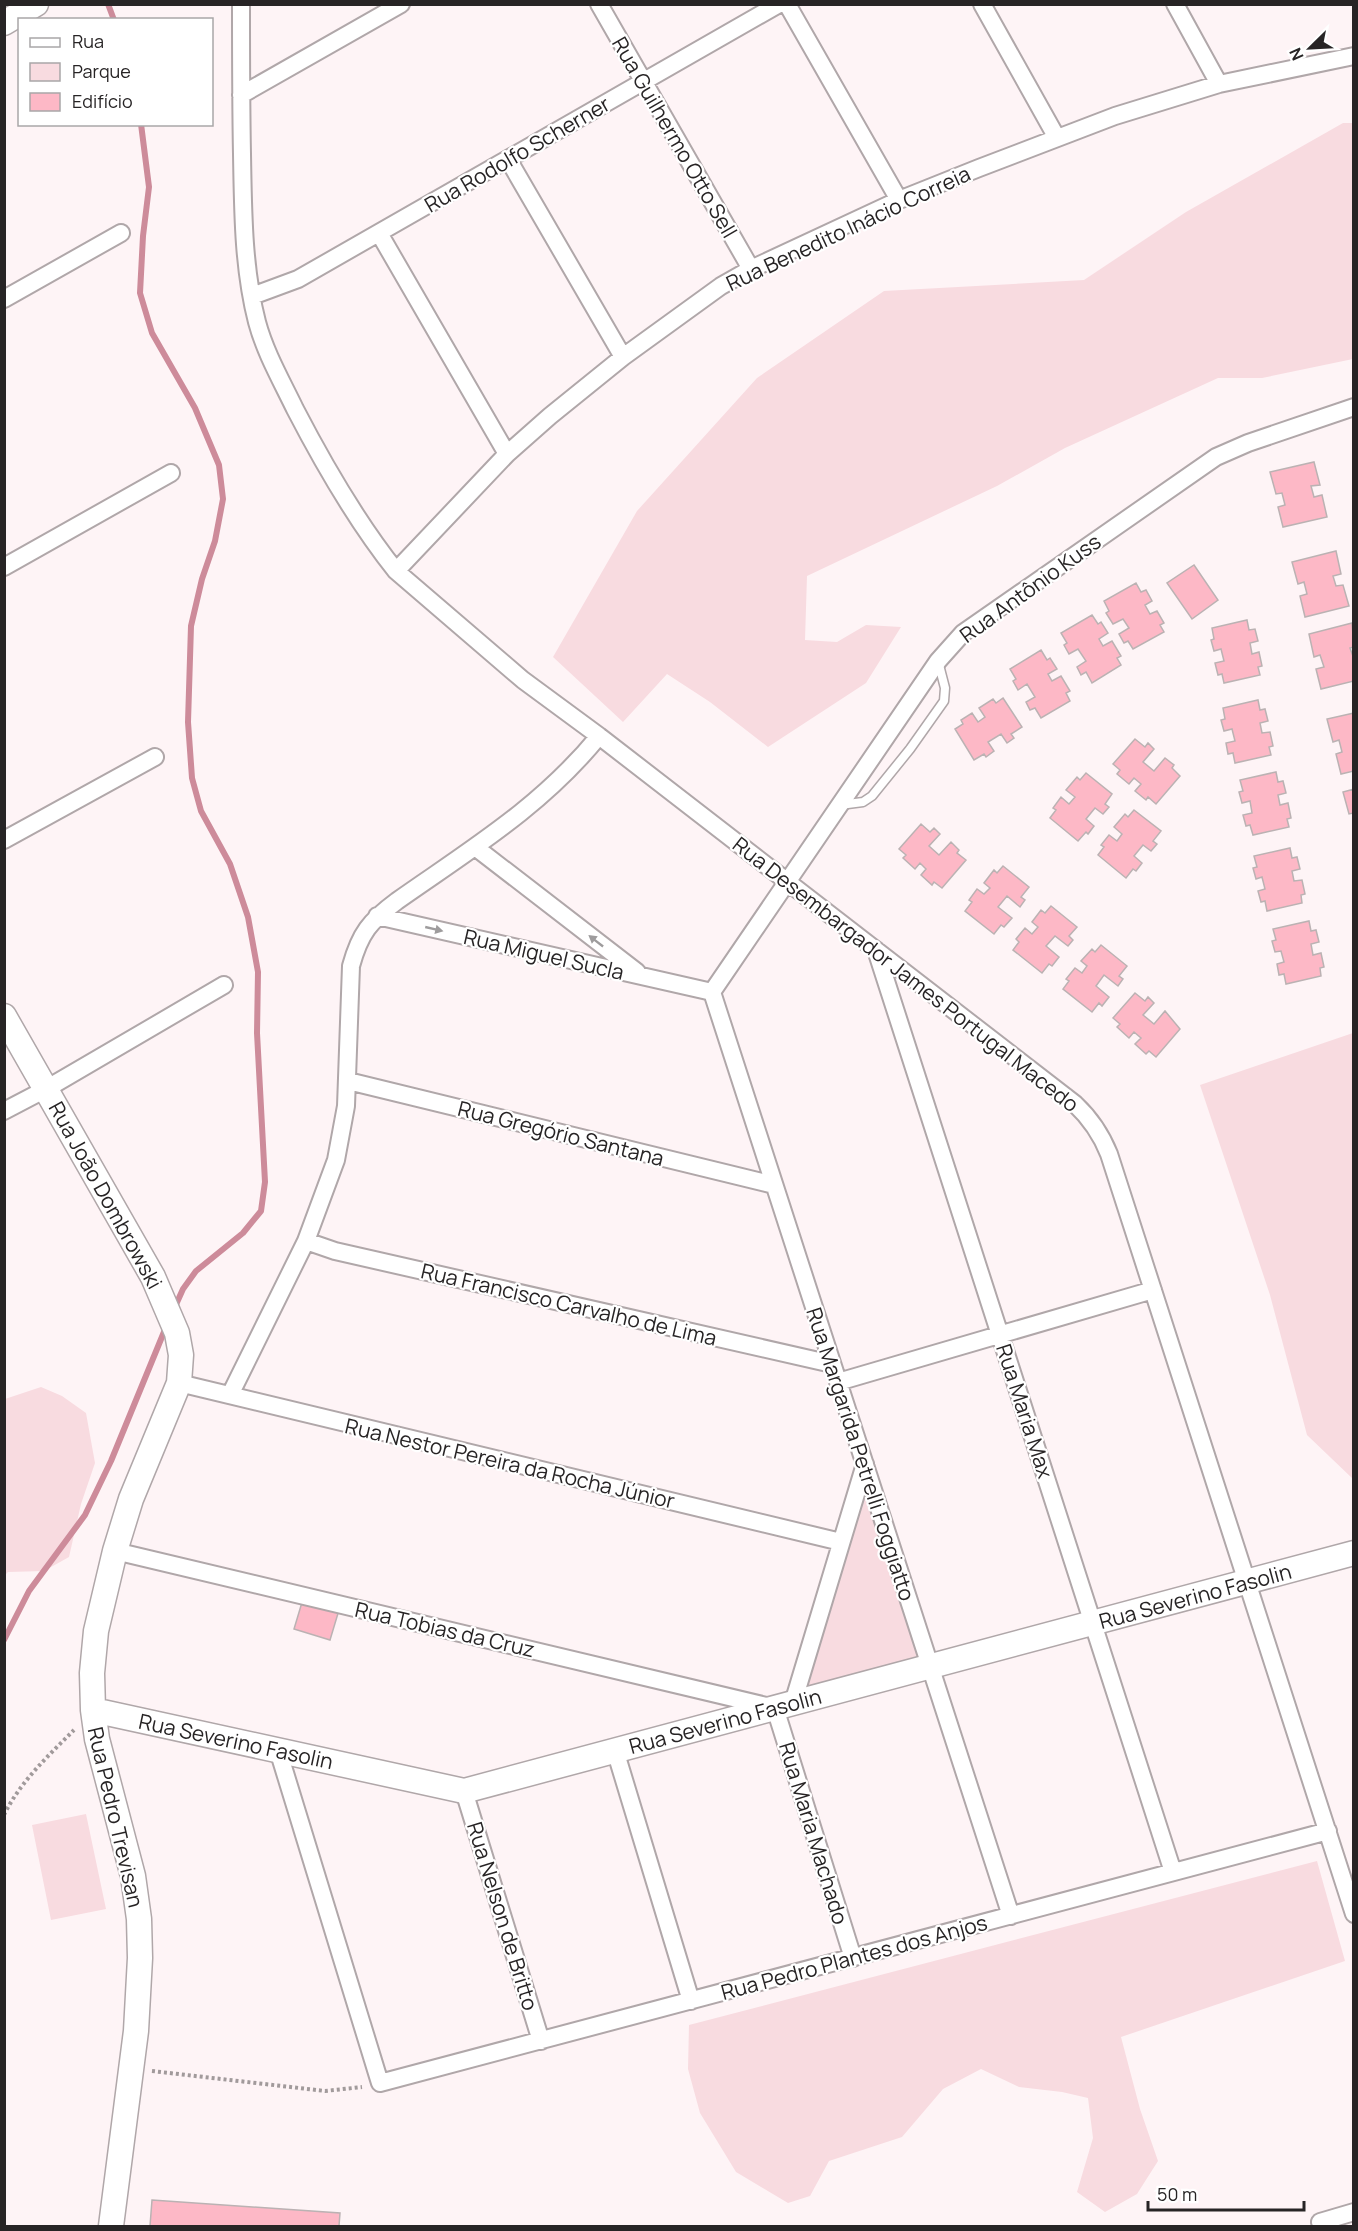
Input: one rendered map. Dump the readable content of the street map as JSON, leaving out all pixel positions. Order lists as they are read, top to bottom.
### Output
{
  "streets": {
    "street": [
      "Rua Guilhermo Otto Sell",
      "Rua Rodolfo Scherner",
      "Rua Benedito Inácio Correia",
      "Rua Antônio Kuss",
      "Rua Miguel Sucla",
      "Rua Desembargador James Portugal Macedo",
      "Rua Gregório Santana",
      "Rua João Dombrowski",
      "Rua Francisco Carvalho de Lima",
      "Rua Maria Max",
      "Rua Margarida Petrelli Foggiatto",
      "Rua Nestor Pereira da Rocha Júnior",
      "Rua Severino Fasolin",
      "Rua Tobias da Cruz",
      "Rua Pedro Trevisan",
      "Rua Maria Machado",
      "Rua Nelson de Britto",
      "Rua Pedro Plantes dos Anjos"
    ]
  },
  "crossings": [
    ["Rua Guilhermo Otto Sell", "Rua Rodolfo Scherner"],
    ["Rua Guilhermo Otto Sell", "Rua Benedito Inácio Correia"],
    ["Rua Rodolfo Scherner", "Rua Desembargador James Portugal Macedo"],
    ["Rua Benedito Inácio Correia", "Rua Desembargador James Portugal Macedo"],
    ["Rua Antônio Kuss", "Rua Miguel Sucla"],
    ["Rua Antônio Kuss", "Rua Desembargador James Portugal Macedo"],
    ["Rua Antônio Kuss", "Rua Margarida Petrelli Foggiatto"],
    ["Rua Miguel Sucla", "Rua Margarida Petrelli Foggiatto"],
    ["Rua Desembargador James Portugal Macedo", "Rua Maria Max"],
    ["Rua Desembargador James Portugal Macedo", "Rua Severino Fasolin"],
    ["Rua Desembargador James Portugal Macedo", "Rua Pedro Plantes dos Anjos"],
    ["Rua Gregório Santana", "Rua Margarida Petrelli Foggiatto"],
    ["Rua João Dombrowski", "Rua Nestor Pereira da Rocha Júnior"],
    ["Rua João Dombrowski", "Rua Pedro Trevisan"],
    ["Rua Francisco Carvalho de Lima", "Rua Margarida Petrelli Foggiatto"],
    ["Rua Maria Max", "Rua Severino Fasolin"],
    ["Rua Maria Max", "Rua Pedro Plantes dos Anjos"],
    ["Rua Margarida Petrelli Foggiatto", "Rua Severino Fasolin"],
    ["Rua Margarida Petrelli Foggiatto", "Rua Pedro Plantes dos Anjos"],
    ["Rua Nestor Pereira da Rocha Júnior", "Rua Pedro Trevisan"],
    ["Rua Severino Fasolin", "Rua Tobias da Cruz"],
    ["Rua Severino Fasolin", "Rua Pedro Trevisan"],
    ["Rua Severino Fasolin", "Rua Maria Machado"],
    ["Rua Severino Fasolin", "Rua Nelson de Britto"],
    ["Rua Tobias da Cruz", "Rua Pedro Trevisan"],
    ["Rua Tobias da Cruz", "Rua Maria Machado"],
    ["Rua Maria Machado", "Rua Pedro Plantes dos Anjos"],
    ["Rua Nelson de Britto", "Rua Pedro Plantes dos Anjos"]
  ],
  "legend": ["Rua", "Parque", "Edifício"],
  "scale_bar": "50 m",
  "north": "bottom left"
}
